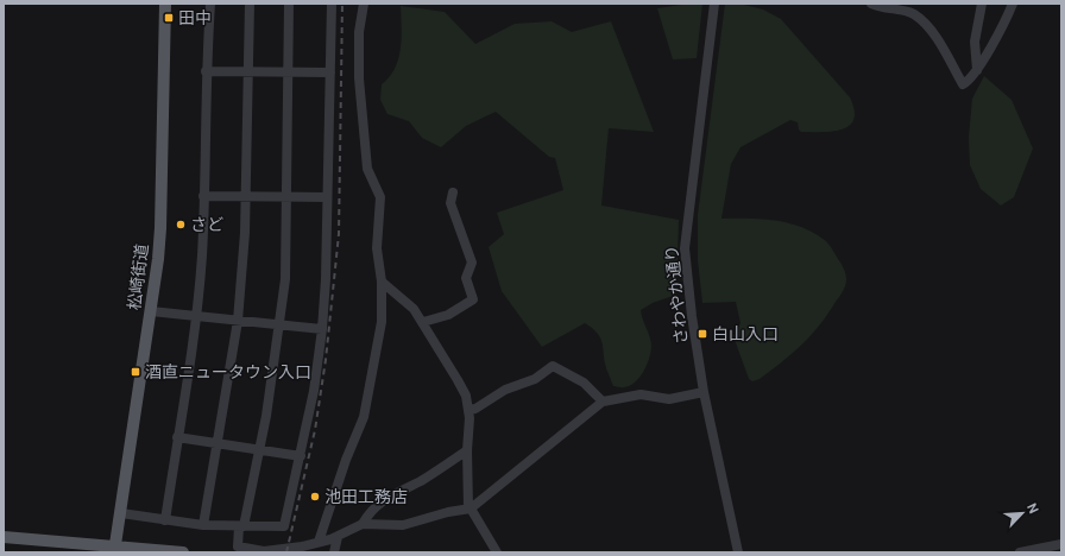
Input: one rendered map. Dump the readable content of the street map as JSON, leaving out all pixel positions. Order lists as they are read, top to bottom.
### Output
{
  "streets": {
    "main road": ["松崎街道"],
    "street": ["さわやか通り"]
  },
  "places": {
    "transit": ["田中", "白山入口", "酒直ニュータウン入口"],
    "other": ["さど", "池田工務店"]
  },
  "north": "top right"
}
